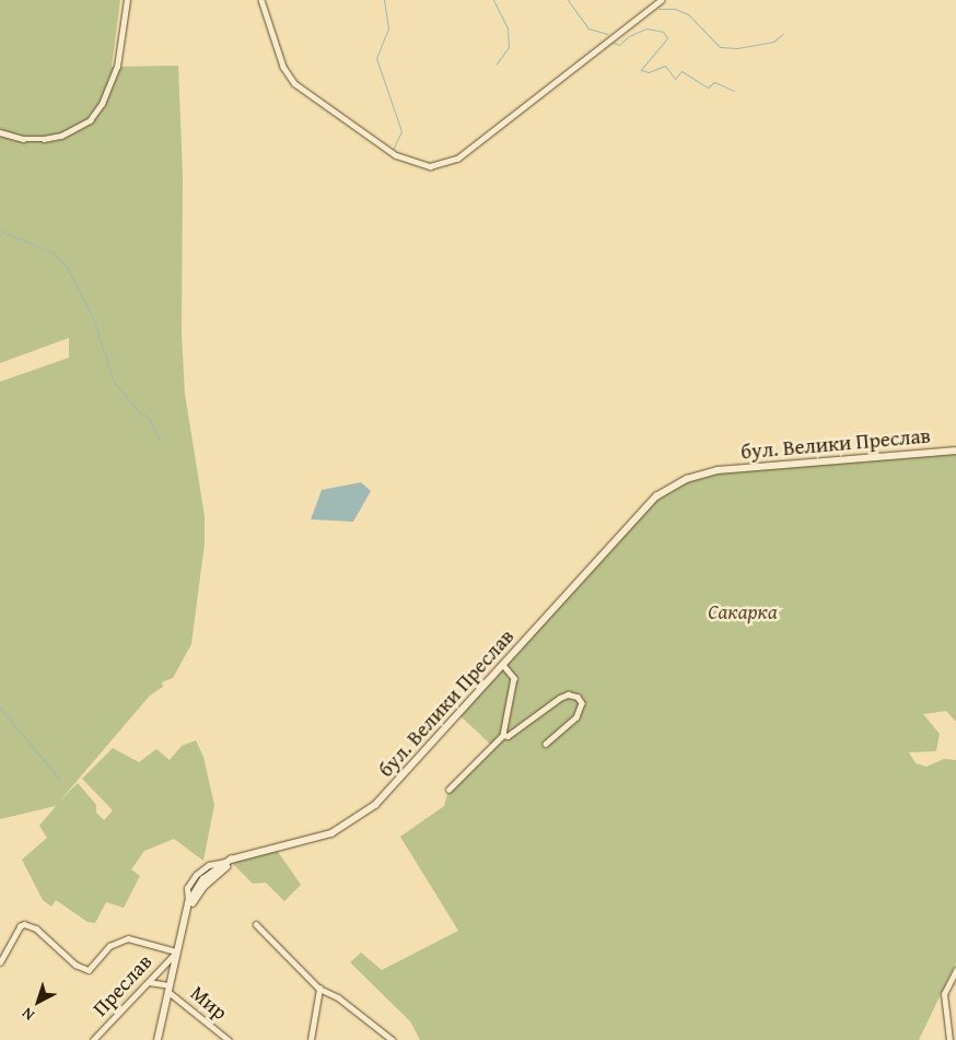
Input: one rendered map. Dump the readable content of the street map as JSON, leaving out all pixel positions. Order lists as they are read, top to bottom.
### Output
{
  "streets": {
    "main road": ["бул. Велики Преслав"],
    "street": ["Преслав", "Мир"]
  },
  "crossings": [
    ["бул. Велики Преслав", "Преслав"],
    ["бул. Велики Преслав", "Мир"]
  ],
  "parks": ["Сакарка"],
  "north": "bottom left"
}
